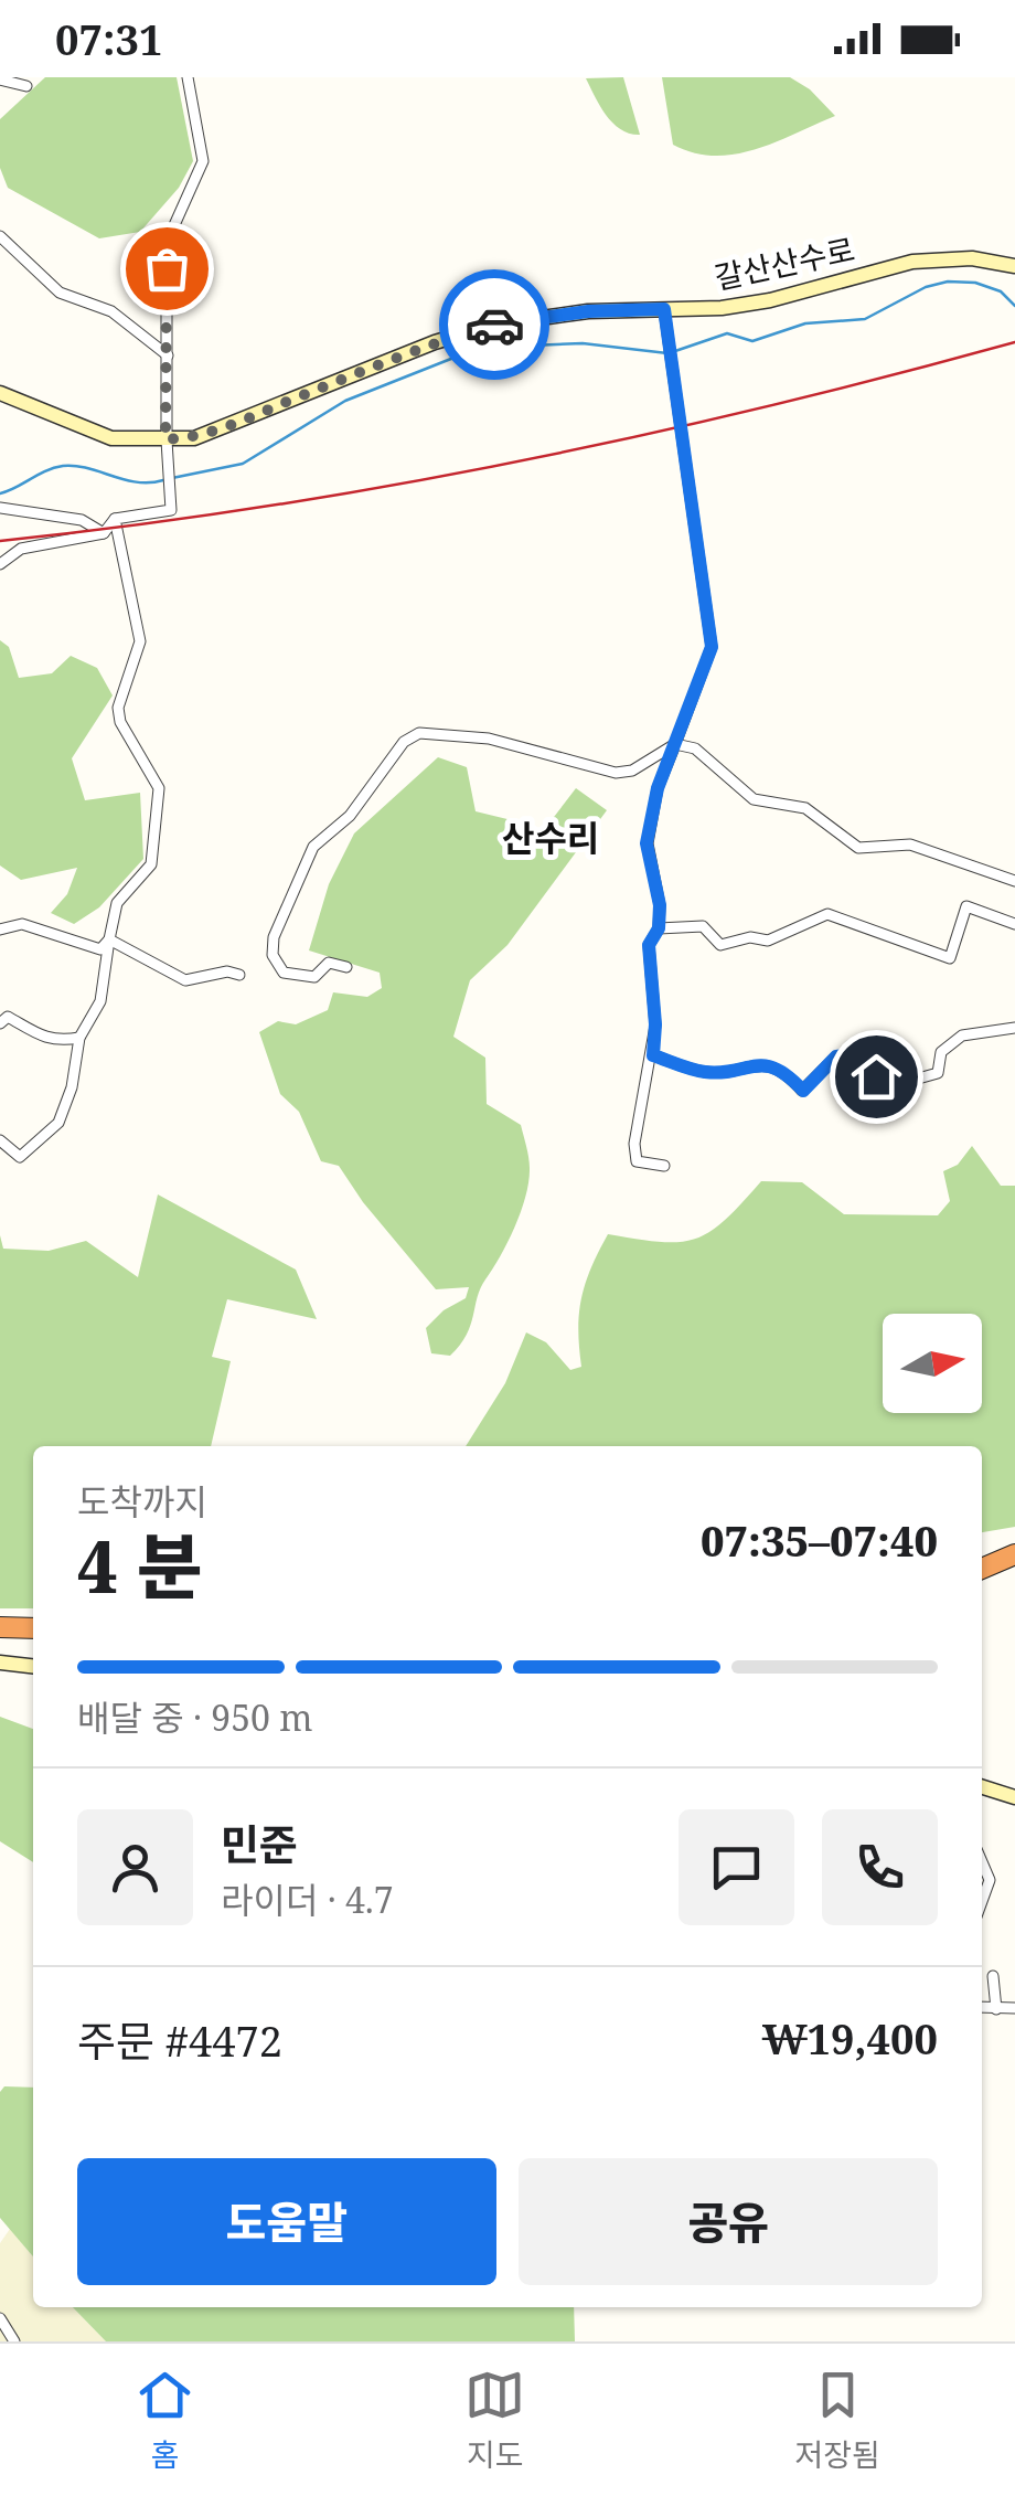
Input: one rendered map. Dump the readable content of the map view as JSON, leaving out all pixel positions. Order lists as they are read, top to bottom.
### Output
{
  "streets": {
    "main road": ["갈산산수로"]
  },
  "districts": ["산수리"],
  "north": "right",
  "page": {
    "status": "07:31",
    "heading": ["4 분", "도착까지", "07:35–07:40"],
    "panel": [
      "민준",
      "라이더 · 4.7",
      "주문 #4472",
      "₩19,400"
    ],
    "bar": "배달 중 · 950 m",
    "buttons": ["도움말", "공유"],
    "tabs": ["홈", "지도", "저장됨"]
  }
}
